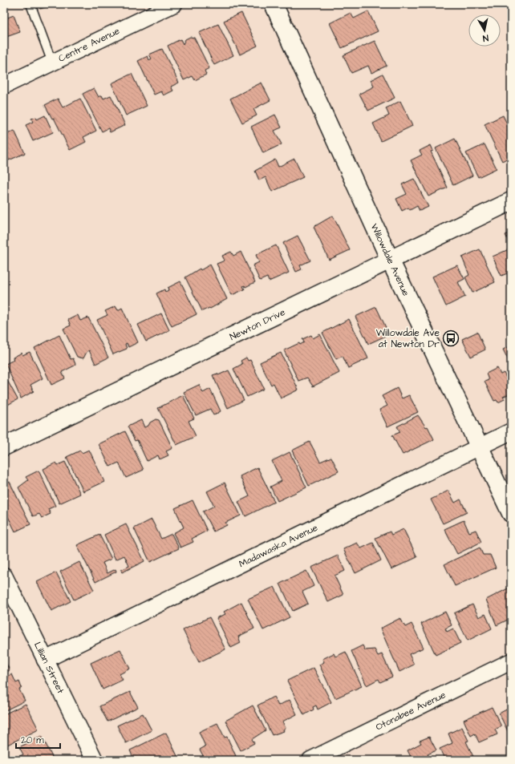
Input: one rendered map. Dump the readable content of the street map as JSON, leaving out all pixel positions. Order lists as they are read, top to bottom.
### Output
{
  "streets": {
    "street": [
      "Centre Avenue",
      "Willowdale Avenue",
      "Newton Drive",
      "Madawaska Avenue",
      "Lillian Street",
      "Otonabee Avenue"
    ]
  },
  "crossings": [
    ["Willowdale Avenue", "Newton Drive"],
    ["Willowdale Avenue", "Madawaska Avenue"],
    ["Madawaska Avenue", "Lillian Street"]
  ],
  "places": {
    "bus stop": ["Willowdale Ave at Newton Dr"]
  },
  "scale_bar": "20 m",
  "north": "bottom"
}
